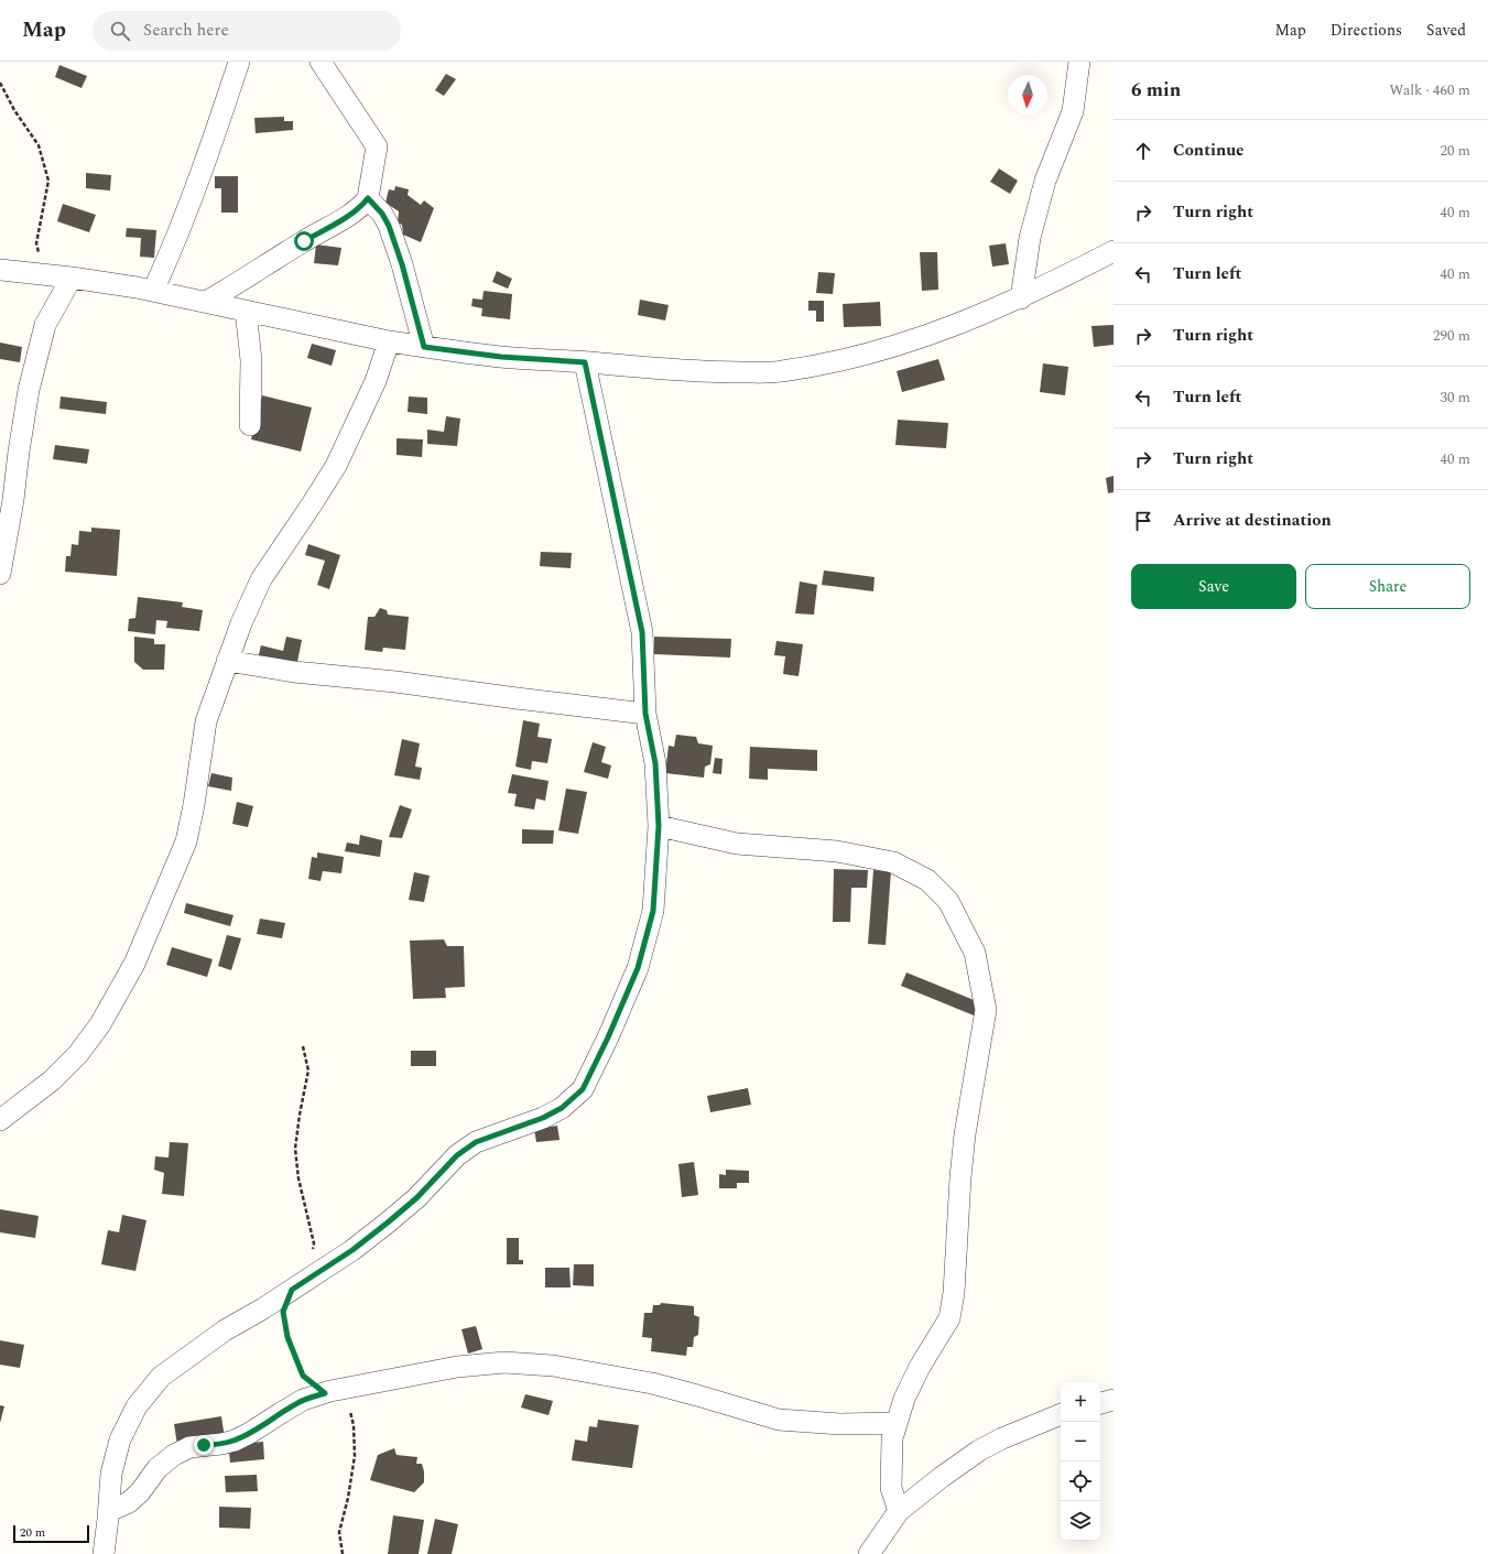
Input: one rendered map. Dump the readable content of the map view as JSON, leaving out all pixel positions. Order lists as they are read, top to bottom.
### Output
{
  "scale_bar": "20 m",
  "north": "bottom",
  "page": {
    "header": "Map",
    "search": "Search here",
    "nav": ["Map", "Directions", "Saved"],
    "heading": ["6 min", "Walk · 460 m"],
    "list": [
      ["Continue", "20 m"],
      ["Turn right", "40 m"],
      ["Turn left", "40 m"],
      ["Turn right", "290 m"],
      ["Turn left", "30 m"],
      ["Turn right", "40 m"],
      "Arrive at destination"
    ],
    "buttons": ["Save", "Share"],
    "map_buttons": ["+", "−"],
    "scale": "20 m"
  }
}
